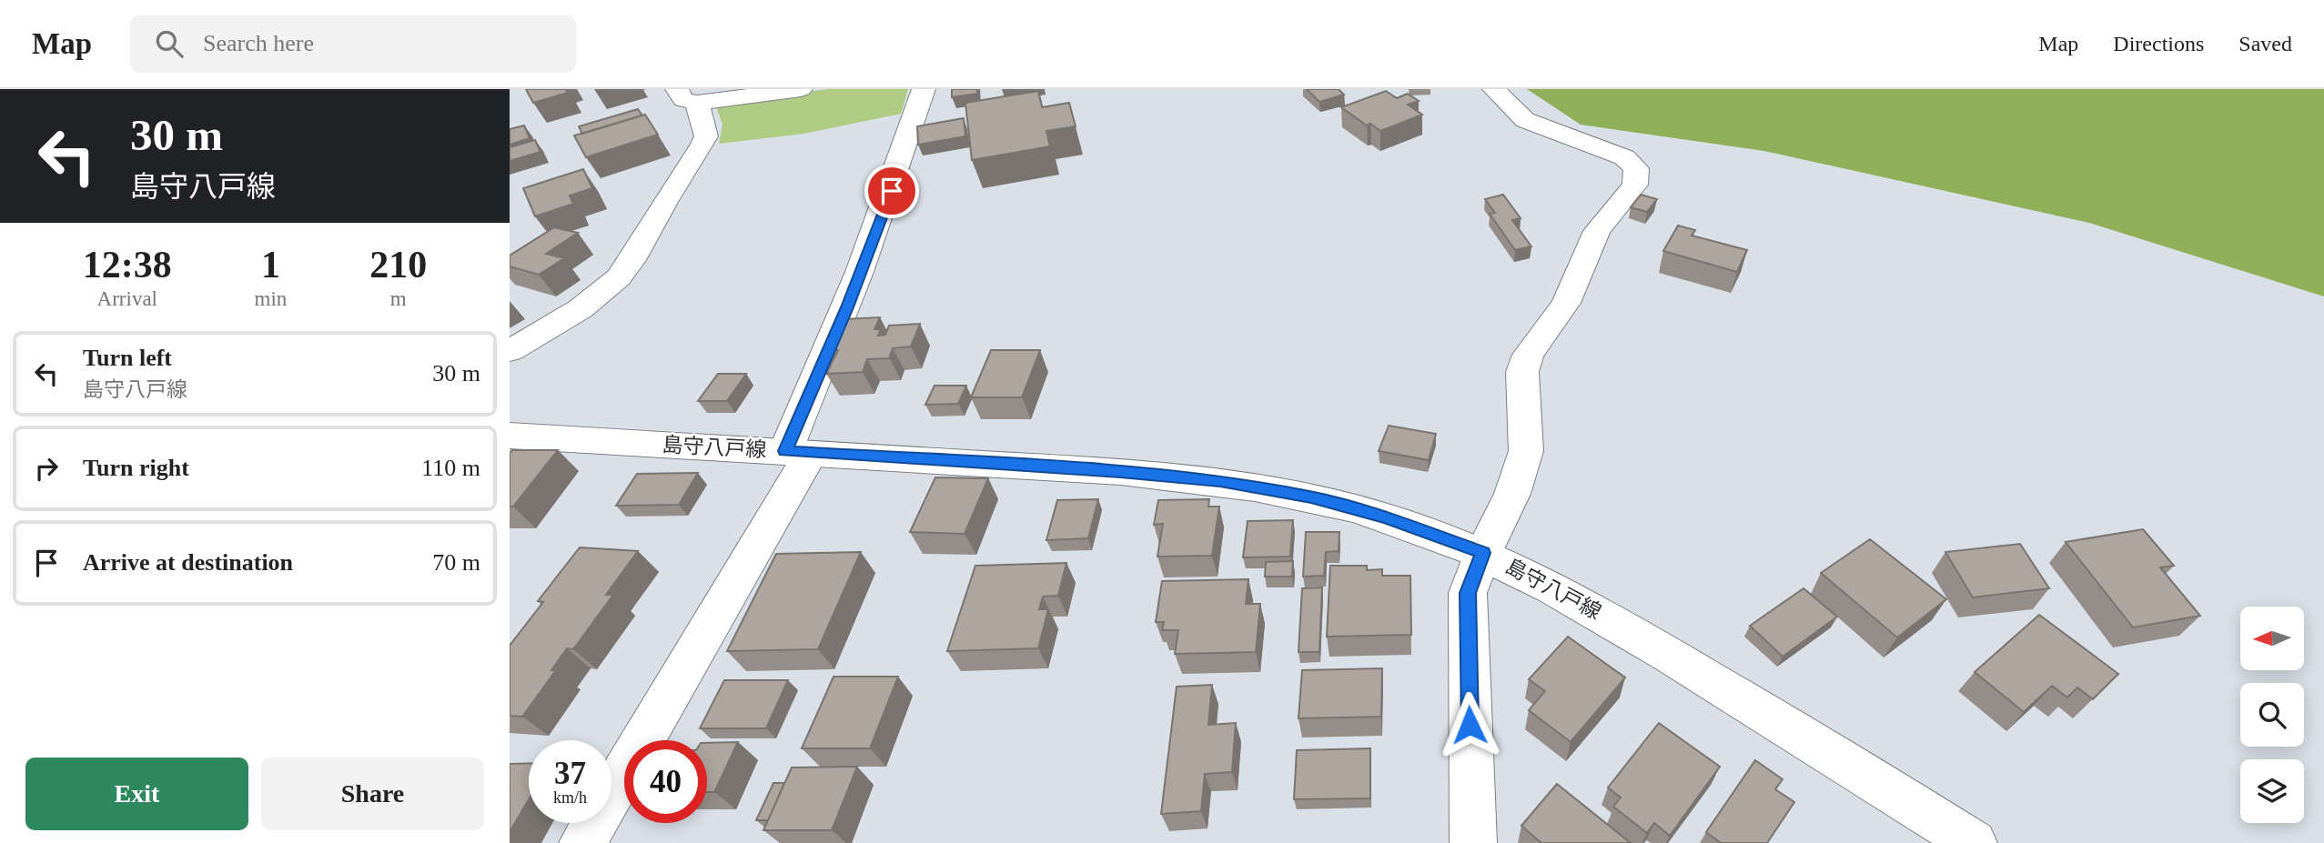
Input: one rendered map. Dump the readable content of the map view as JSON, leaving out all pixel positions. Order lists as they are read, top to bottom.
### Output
{
  "streets": {
    "street": ["島守八戸線"]
  },
  "north": "left",
  "page": {
    "header": "Map",
    "search": "Search here",
    "nav": ["Map", "Directions", "Saved"],
    "turn": ["30 m", "島守八戸線"],
    "eta": [
      "12:38",
      "Arrival",
      "1",
      "min",
      "210",
      "m"
    ],
    "list": [
      {
        "name": "Turn left",
        "note": "島守八戸線",
        "value": "30 m"
      },
      {
        "name": "Turn right",
        "value": "110 m"
      },
      {
        "name": "Arrive at destination",
        "value": "70 m"
      }
    ],
    "speed": "37 km/h",
    "limit": "40",
    "buttons": ["Exit", "Share"]
  }
}
